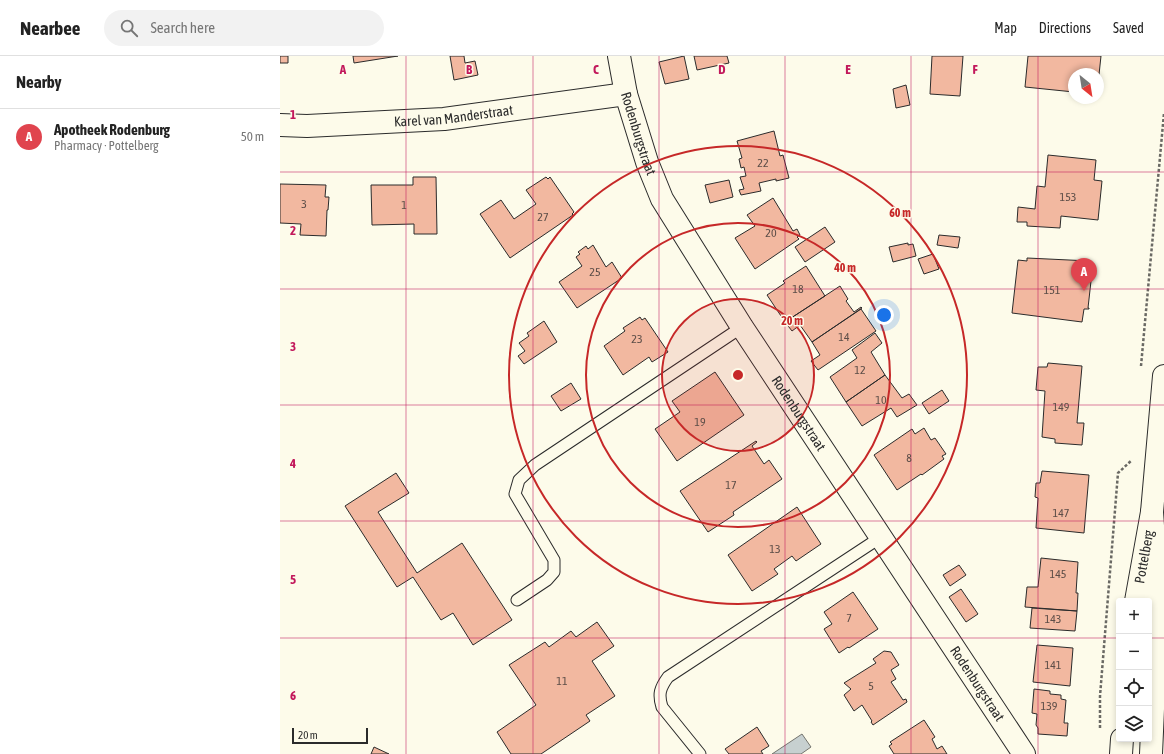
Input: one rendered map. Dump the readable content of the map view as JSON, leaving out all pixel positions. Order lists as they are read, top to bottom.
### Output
{
  "streets": {
    "street": ["Karel van Manderstraat", "Rodenburgstraat", "Pottelberg"]
  },
  "crossings": [
    ["Karel van Manderstraat", "Rodenburgstraat"]
  ],
  "house_numbers": [
    "22",
    "153",
    "3",
    "1",
    "27",
    "20",
    "25",
    "18",
    "151",
    "14",
    "23",
    "12",
    "10",
    "149",
    "19",
    "8",
    "17",
    "147",
    "13",
    "145",
    "7",
    "143",
    "141",
    "11",
    "5",
    "139"
  ],
  "scale_bar": "20 m",
  "north": "bottom right",
  "page": {
    "header": "Nearbee",
    "search": "Search here",
    "nav": ["Map", "Directions", "Saved"],
    "heading": "Nearby",
    "list": [
      {
        "mark": "A",
        "name": "Apotheek Rodenburg",
        "note": "Pharmacy · Pottelberg",
        "value": "50 m"
      }
    ],
    "pins": "A",
    "map_buttons": ["+", "−"],
    "scale": "20 m"
  },
  "grid": {
    "columns": [
      "A",
      "B",
      "C",
      "D",
      "E",
      "F"
    ],
    "rows": [
      "1",
      "2",
      "3",
      "4",
      "5",
      "6"
    ]
  },
  "rings": ["60 m", "40 m", "20 m"]
}
